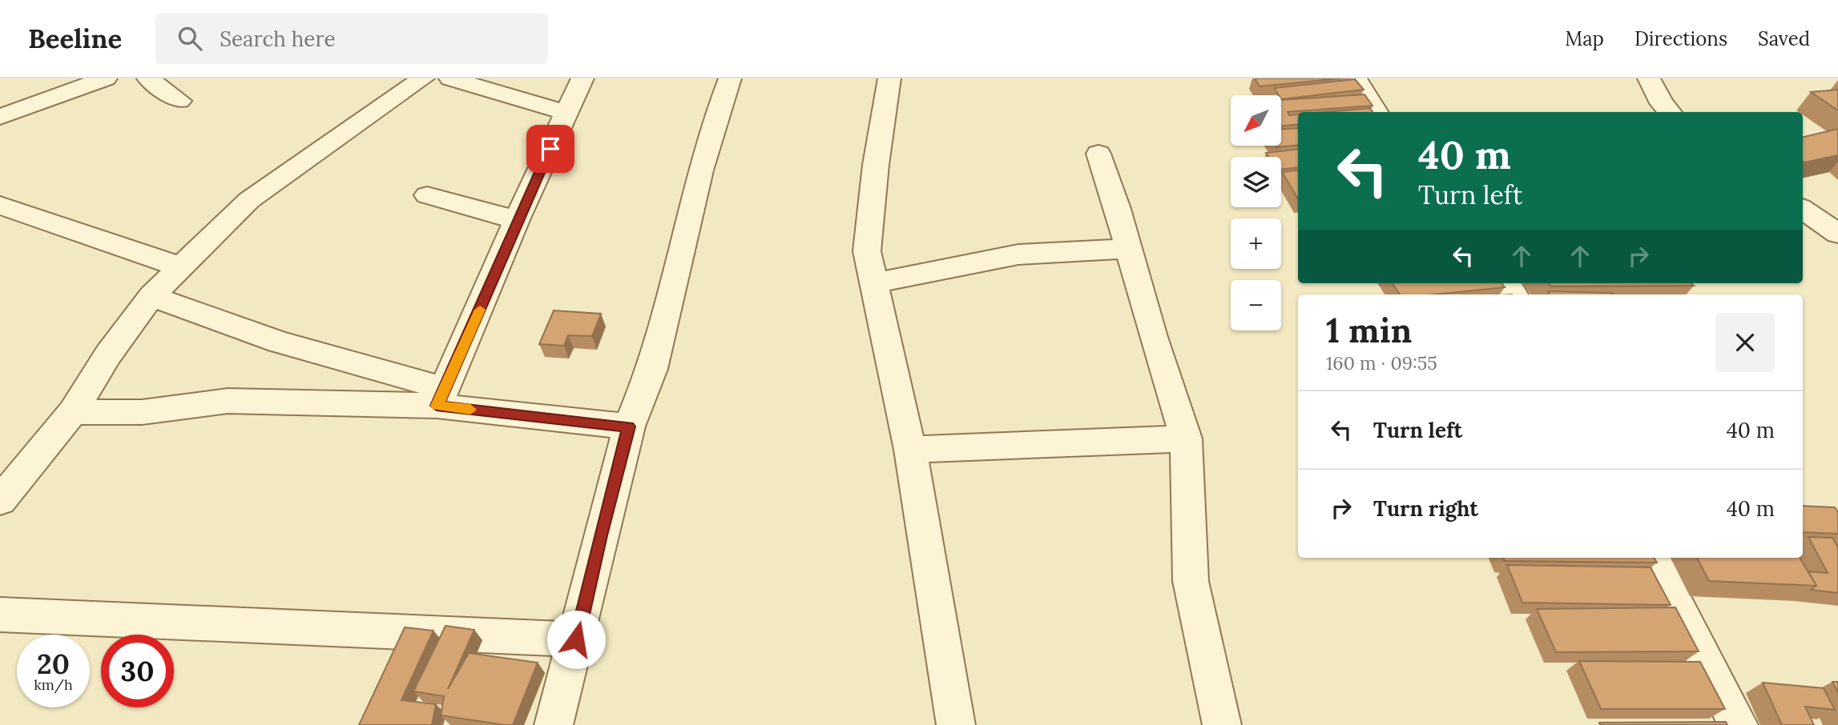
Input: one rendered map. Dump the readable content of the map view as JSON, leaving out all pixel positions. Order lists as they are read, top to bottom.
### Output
{
  "north": "bottom left",
  "page": {
    "header": "Beeline",
    "search": "Search here",
    "nav": ["Map", "Directions", "Saved"],
    "map_buttons": ["+", "−"],
    "turn": ["40 m", "Turn left"],
    "heading": ["1 min", "160 m · 09:55"],
    "list": [
      {
        "name": "Turn left",
        "value": "40 m"
      },
      {
        "name": "Turn right",
        "value": "40 m"
      }
    ],
    "speed": "20 km/h",
    "limit": "30"
  }
}
